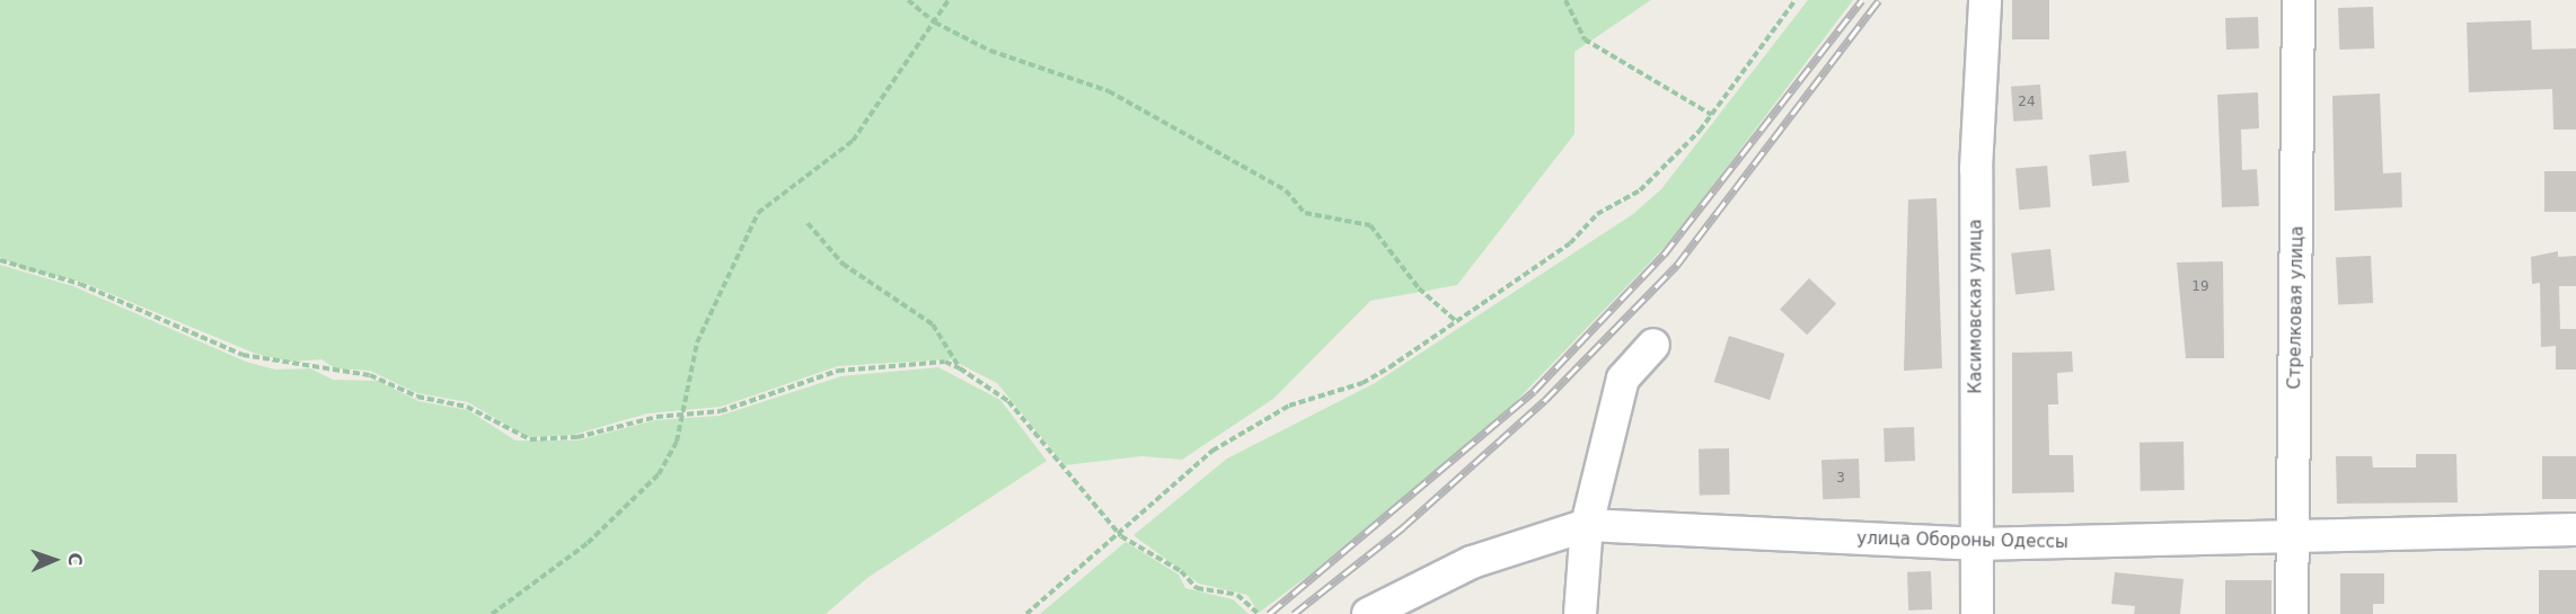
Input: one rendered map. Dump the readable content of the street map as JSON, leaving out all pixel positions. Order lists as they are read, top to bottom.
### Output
{
  "streets": {
    "street": ["Касимовская улица", "Стрелковая улица", "улица Обороны Одессы"]
  },
  "crossings": [
    ["Касимовская улица", "улица Обороны Одессы"],
    ["Стрелковая улица", "улица Обороны Одессы"]
  ],
  "house_numbers": ["24", "19", "3"],
  "north": "right"
}
